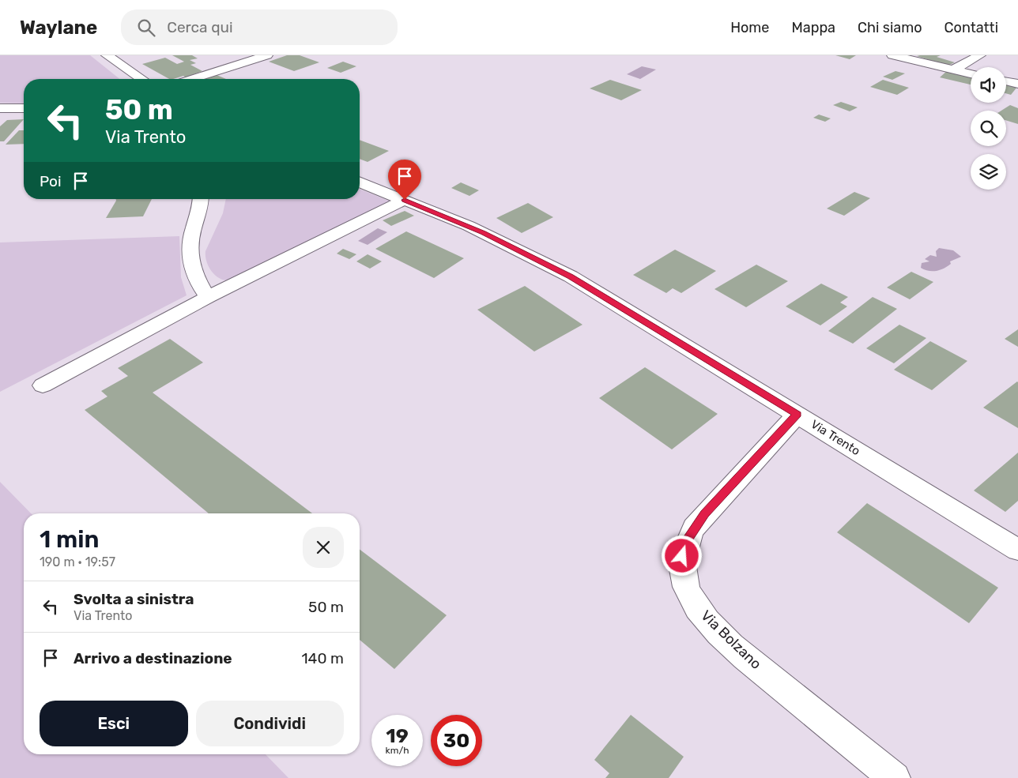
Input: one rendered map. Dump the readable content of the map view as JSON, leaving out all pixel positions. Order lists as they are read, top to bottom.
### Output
{
  "streets": {
    "street": ["Via Trento", "Via Bolzano"]
  },
  "crossings": [
    ["Via Trento", "Via Bolzano"]
  ],
  "page": {
    "header": "Waylane",
    "search": "Cerca qui",
    "nav": [
      "Home",
      "Mappa",
      "Chi siamo",
      "Contatti"
    ],
    "turn": ["50 m", "Via Trento"],
    "then": "Poi",
    "heading": ["1 min", "190 m · 19:57"],
    "list": [
      {
        "name": "Svolta a sinistra",
        "note": "Via Trento",
        "value": "50 m"
      },
      {
        "name": "Arrivo a destinazione",
        "value": "140 m"
      }
    ],
    "buttons": ["Esci", "Condividi"],
    "speed": "19 km/h",
    "limit": "30"
  }
}
